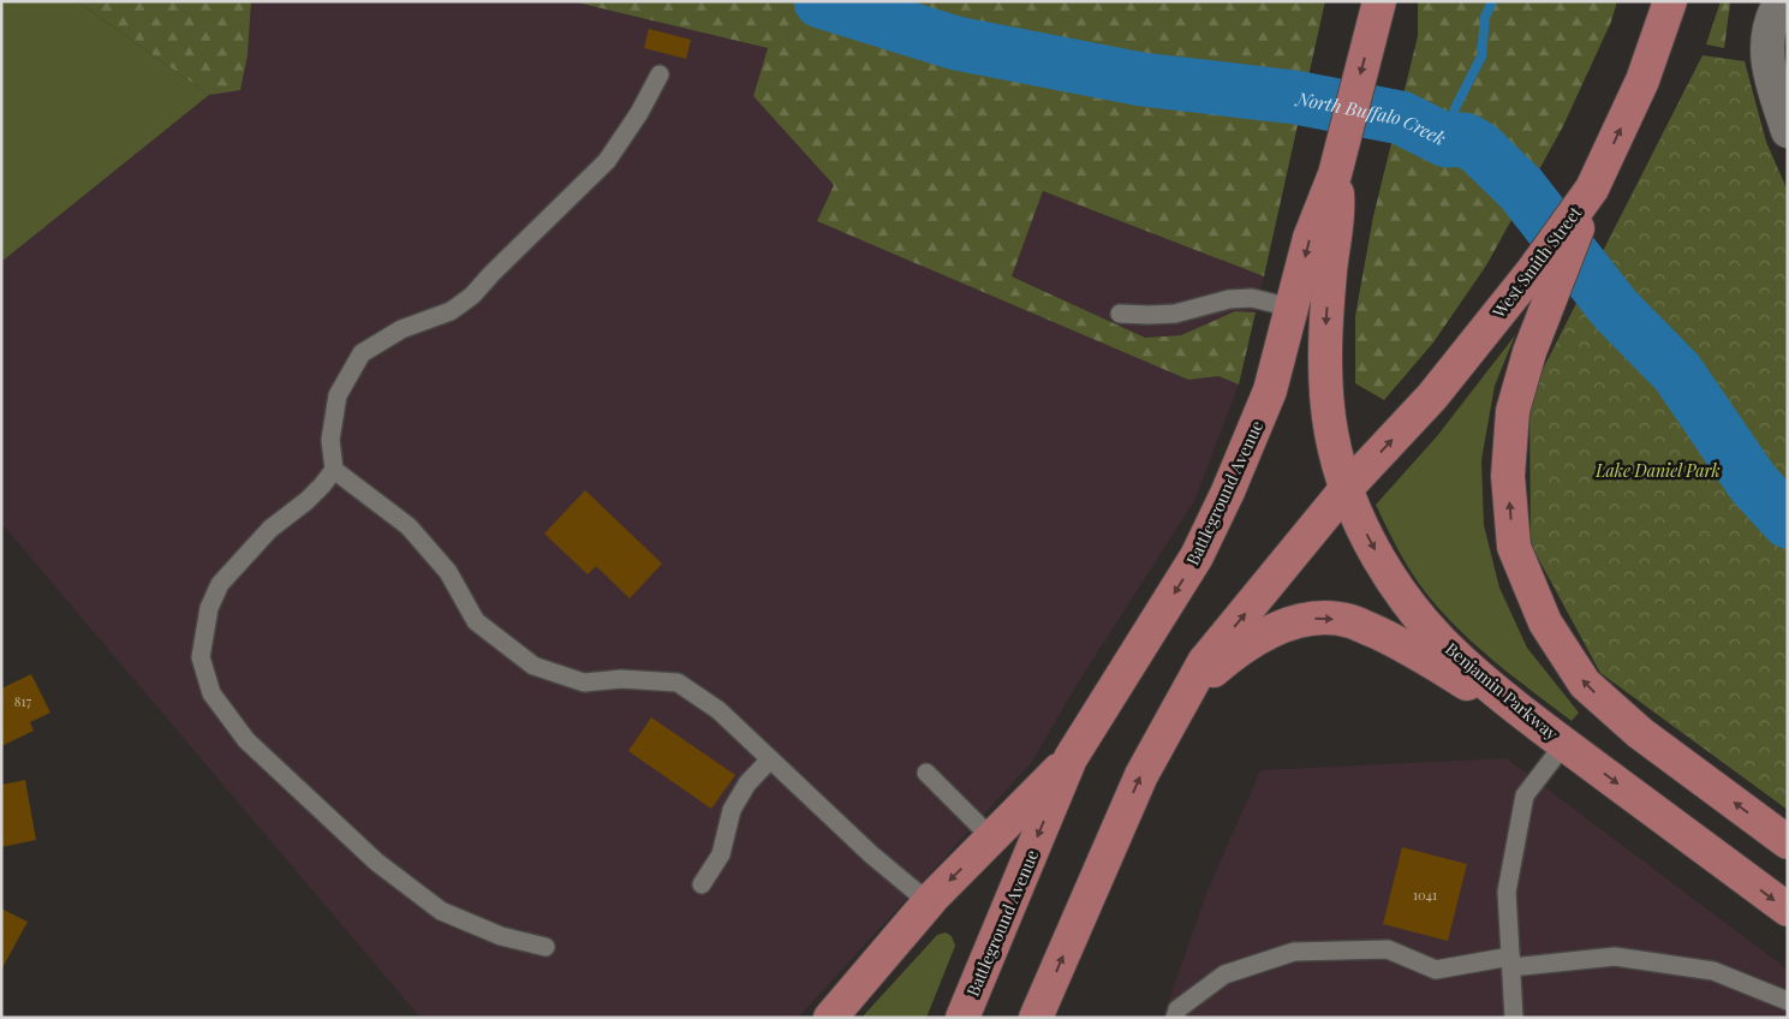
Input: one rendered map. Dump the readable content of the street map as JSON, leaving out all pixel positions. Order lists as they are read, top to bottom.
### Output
{
  "streets": {
    "main road": ["West Smith Street", "Battleground Avenue", "Benjamin Parkway"]
  },
  "crossings": [
    ["West Smith Street", "Benjamin Parkway"],
    ["Battleground Avenue", "Benjamin Parkway"]
  ],
  "one_way": ["West Smith Street", "Benjamin Parkway"],
  "water": ["North Buffalo Creek"],
  "parks": ["Lake Daniel Park"],
  "house_numbers": ["817", "1041"]
}
